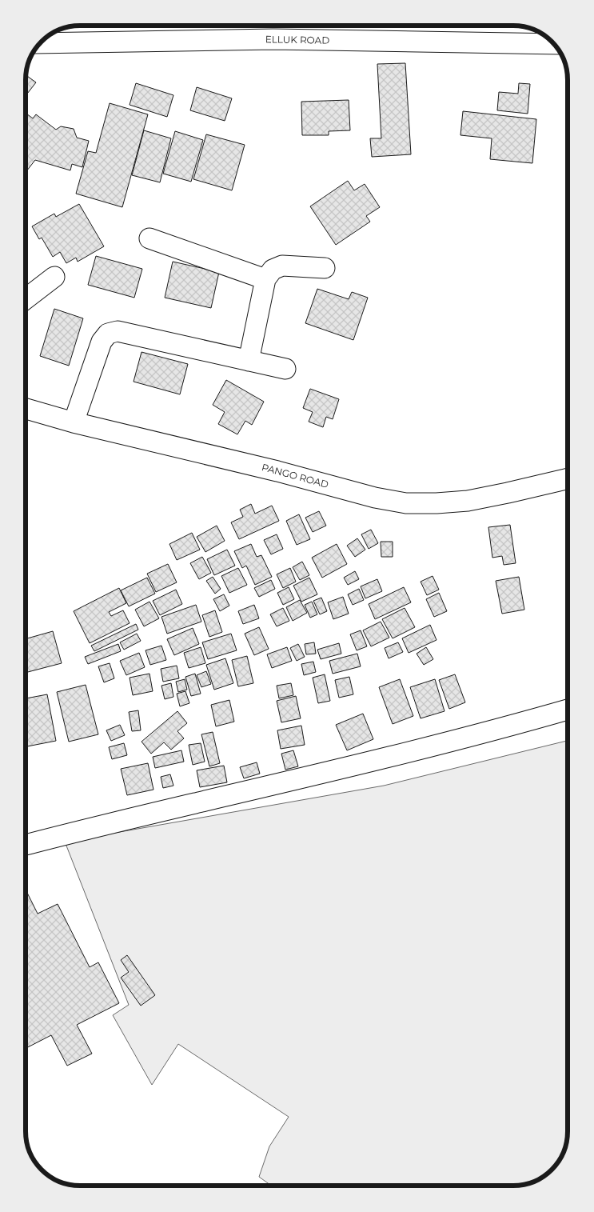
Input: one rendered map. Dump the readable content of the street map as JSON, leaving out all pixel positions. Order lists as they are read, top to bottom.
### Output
{
  "streets": {
    "street": ["ELLUK ROAD", "PANGO ROAD"]
  }
}
